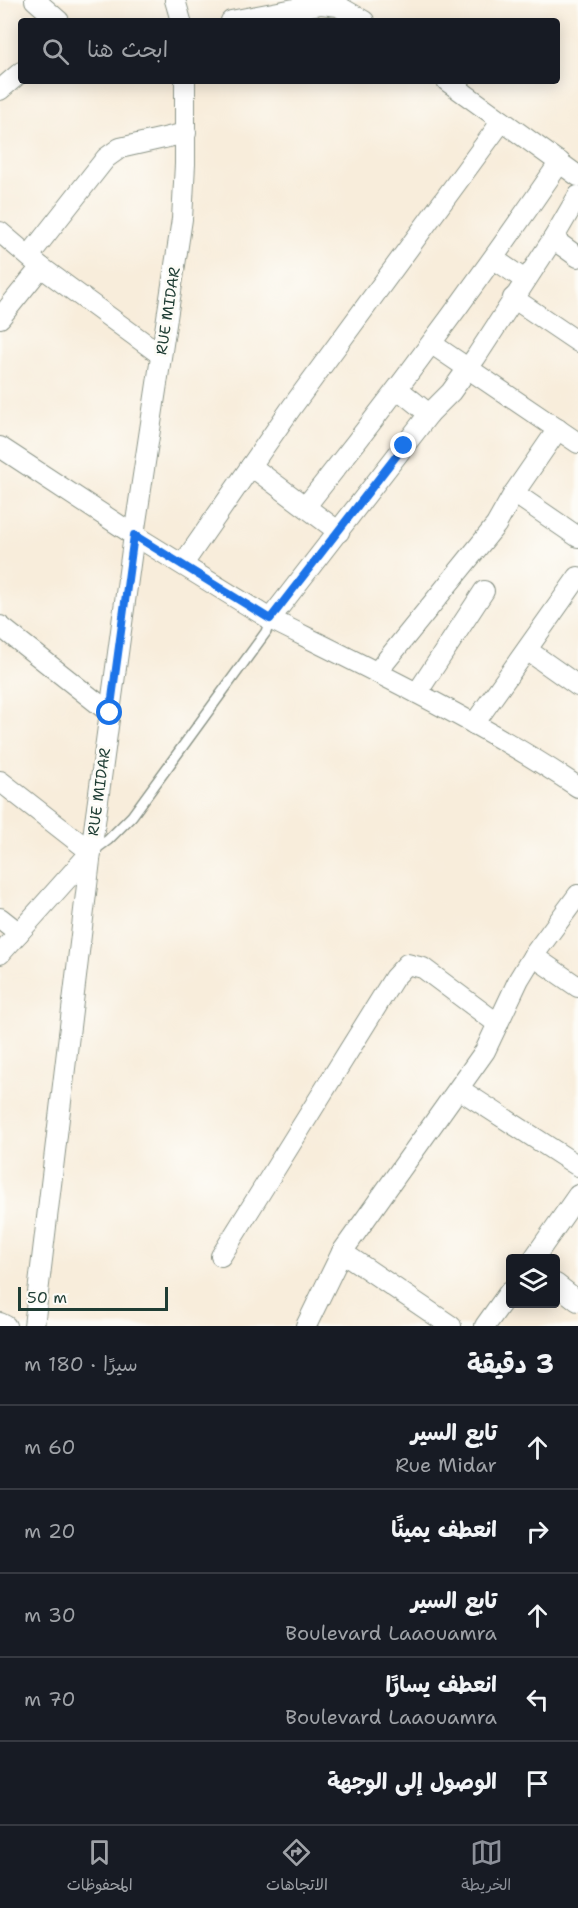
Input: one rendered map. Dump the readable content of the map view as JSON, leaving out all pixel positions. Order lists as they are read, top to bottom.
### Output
{
  "streets": {
    "street": ["RUE MIDAR"]
  },
  "scale_bar": "50 m",
  "page": {
    "search": "ابحث هنا",
    "scale": "50 m",
    "heading": ["3 دقيقة", "سيرًا · 180 m"],
    "list": [
      ["تابع السير", "Rue Midar", "60 m"],
      ["انعطف يمينًا", "20 m"],
      ["تابع السير", "Boulevard Laaouamra", "30 m"],
      ["انعطف يسارًا", "Boulevard Laaouamra", "70 m"],
      "الوصول إلى الوجهة"
    ],
    "nav": ["الخريطة", "الاتجاهات", "المحفوظات"]
  }
}
